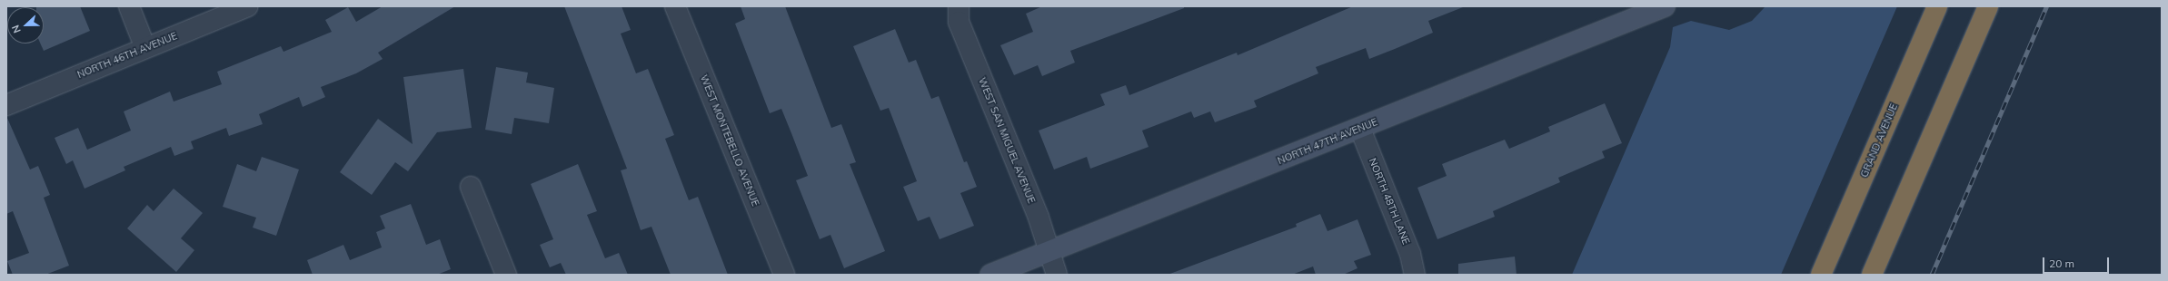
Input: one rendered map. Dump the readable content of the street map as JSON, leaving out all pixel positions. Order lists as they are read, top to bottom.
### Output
{
  "streets": {
    "highway": ["GRAND AVENUE"],
    "street": [
      "NORTH 46TH AVENUE",
      "WEST MONTEBELLO AVENUE",
      "WEST SAN MIGUEL AVENUE",
      "NORTH 47TH AVENUE",
      "NORTH 48TH LANE"
    ]
  },
  "crossings": [
    ["WEST SAN MIGUEL AVENUE", "NORTH 47TH AVENUE"],
    ["NORTH 47TH AVENUE", "NORTH 48TH LANE"]
  ],
  "scale_bar": "20 m",
  "north": "left"
}
